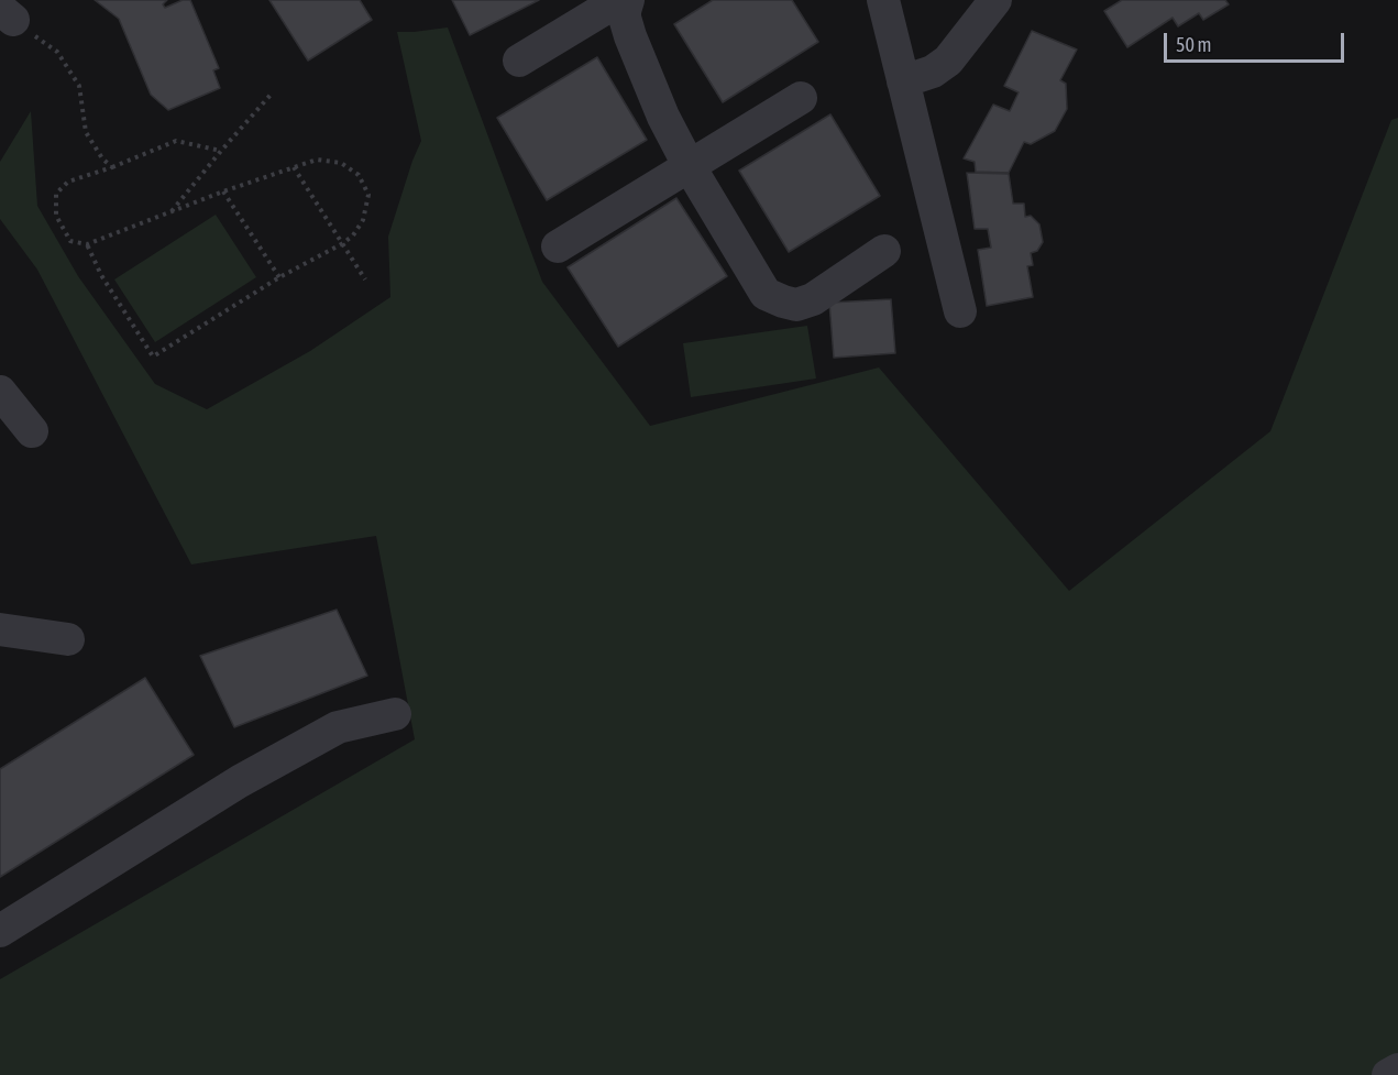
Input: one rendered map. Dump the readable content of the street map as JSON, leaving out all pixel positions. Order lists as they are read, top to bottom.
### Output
{
  "scale_bar": "50 m"
}
